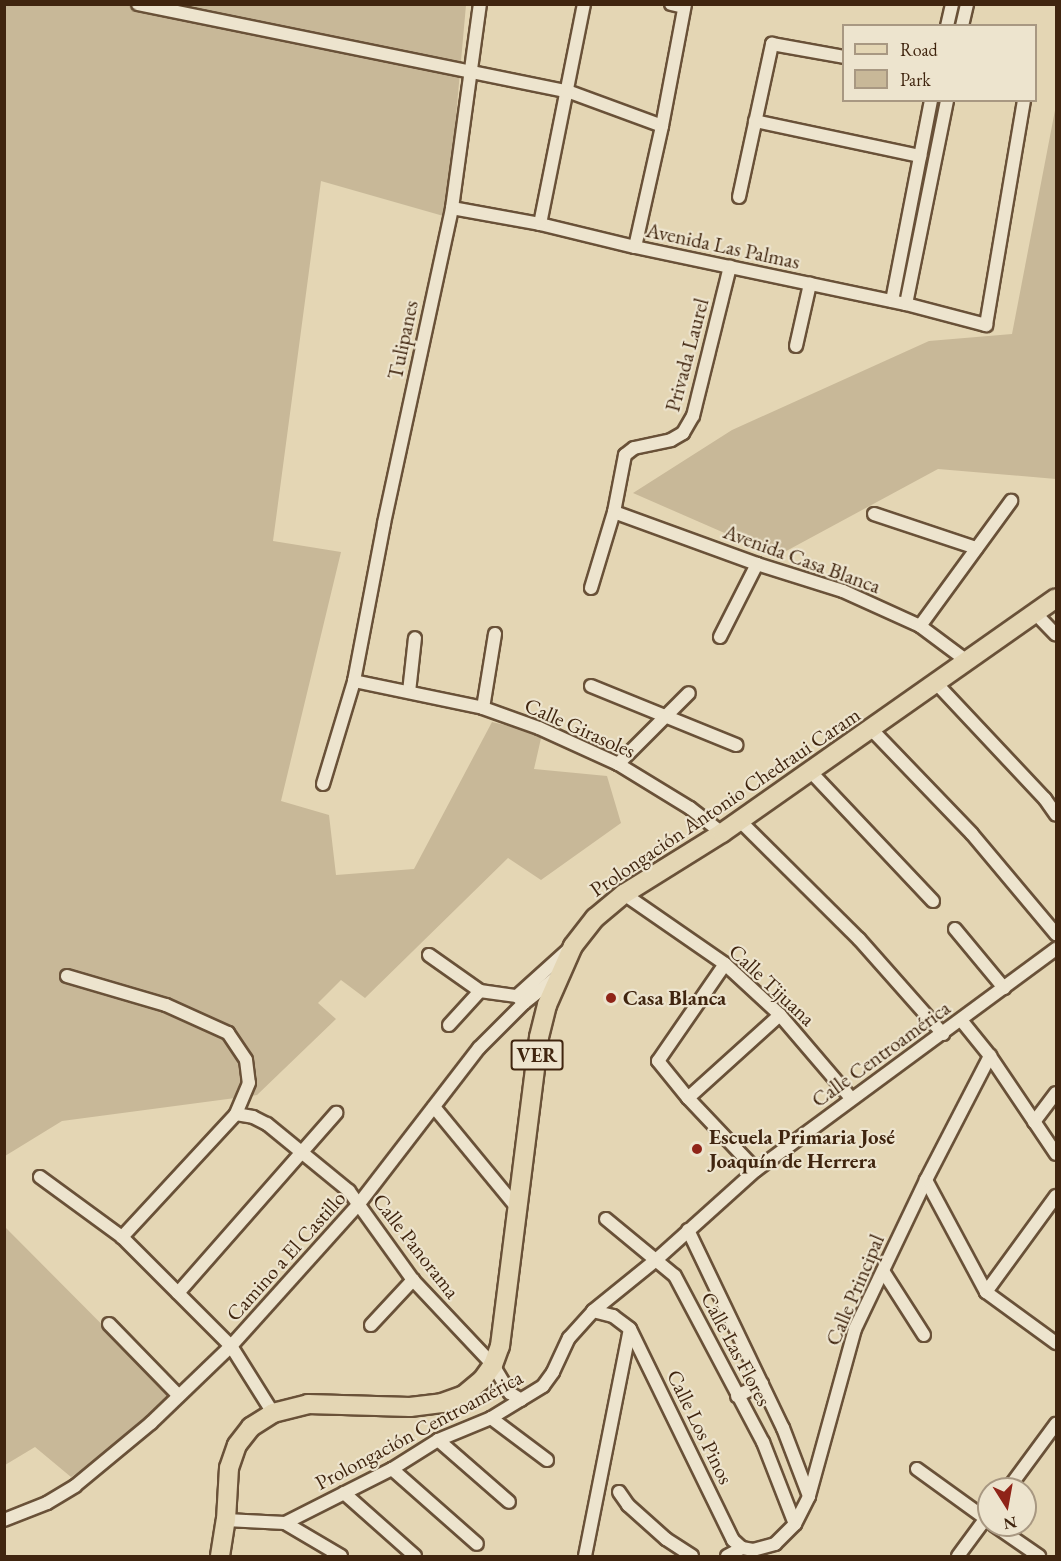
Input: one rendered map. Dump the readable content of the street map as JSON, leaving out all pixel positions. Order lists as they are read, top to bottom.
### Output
{
  "streets": {
    "main road": ["Prolongación Antonio Chedraui Caram", "VER"],
    "street": [
      "Avenida Las Palmas",
      "Tulipanes",
      "Privada Laurel",
      "Avenida Casa Blanca",
      "Calle Girasoles",
      "Calle Tijuana",
      "Calle Centroamérica",
      "Calle Panorama",
      "Camino a El Castillo",
      "Calle Principal",
      "Calle Las Flores",
      "Calle Los Pinos",
      "Prolongación Centroamérica"
    ]
  },
  "crossings": [
    ["Avenida Las Palmas", "Tulipanes"],
    ["Avenida Las Palmas", "Privada Laurel"],
    ["Tulipanes", "Calle Girasoles"],
    ["Privada Laurel", "Avenida Casa Blanca"],
    ["Avenida Casa Blanca", "Prolongación Antonio Chedraui Caram"],
    ["Calle Girasoles", "Prolongación Antonio Chedraui Caram"],
    ["Prolongación Antonio Chedraui Caram", "Calle Tijuana"],
    ["Prolongación Antonio Chedraui Caram", "Calle Panorama"],
    ["Prolongación Antonio Chedraui Caram", "Camino a El Castillo"],
    ["Prolongación Antonio Chedraui Caram", "Prolongación Centroamérica"],
    ["Calle Tijuana", "Calle Centroamérica"],
    ["Calle Centroamérica", "Calle Las Flores"],
    ["Calle Centroamérica", "Prolongación Centroamérica"],
    ["Calle Panorama", "Camino a El Castillo"],
    ["Calle Panorama", "Prolongación Centroamérica"],
    ["Calle Principal", "Calle Las Flores"],
    ["Calle Principal", "Calle Los Pinos"]
  ],
  "places": ["Casa Blanca", "Escuela Primaria José Joaquín de Herrera"],
  "legend": ["Road", "Park"],
  "north": "bottom"
}
